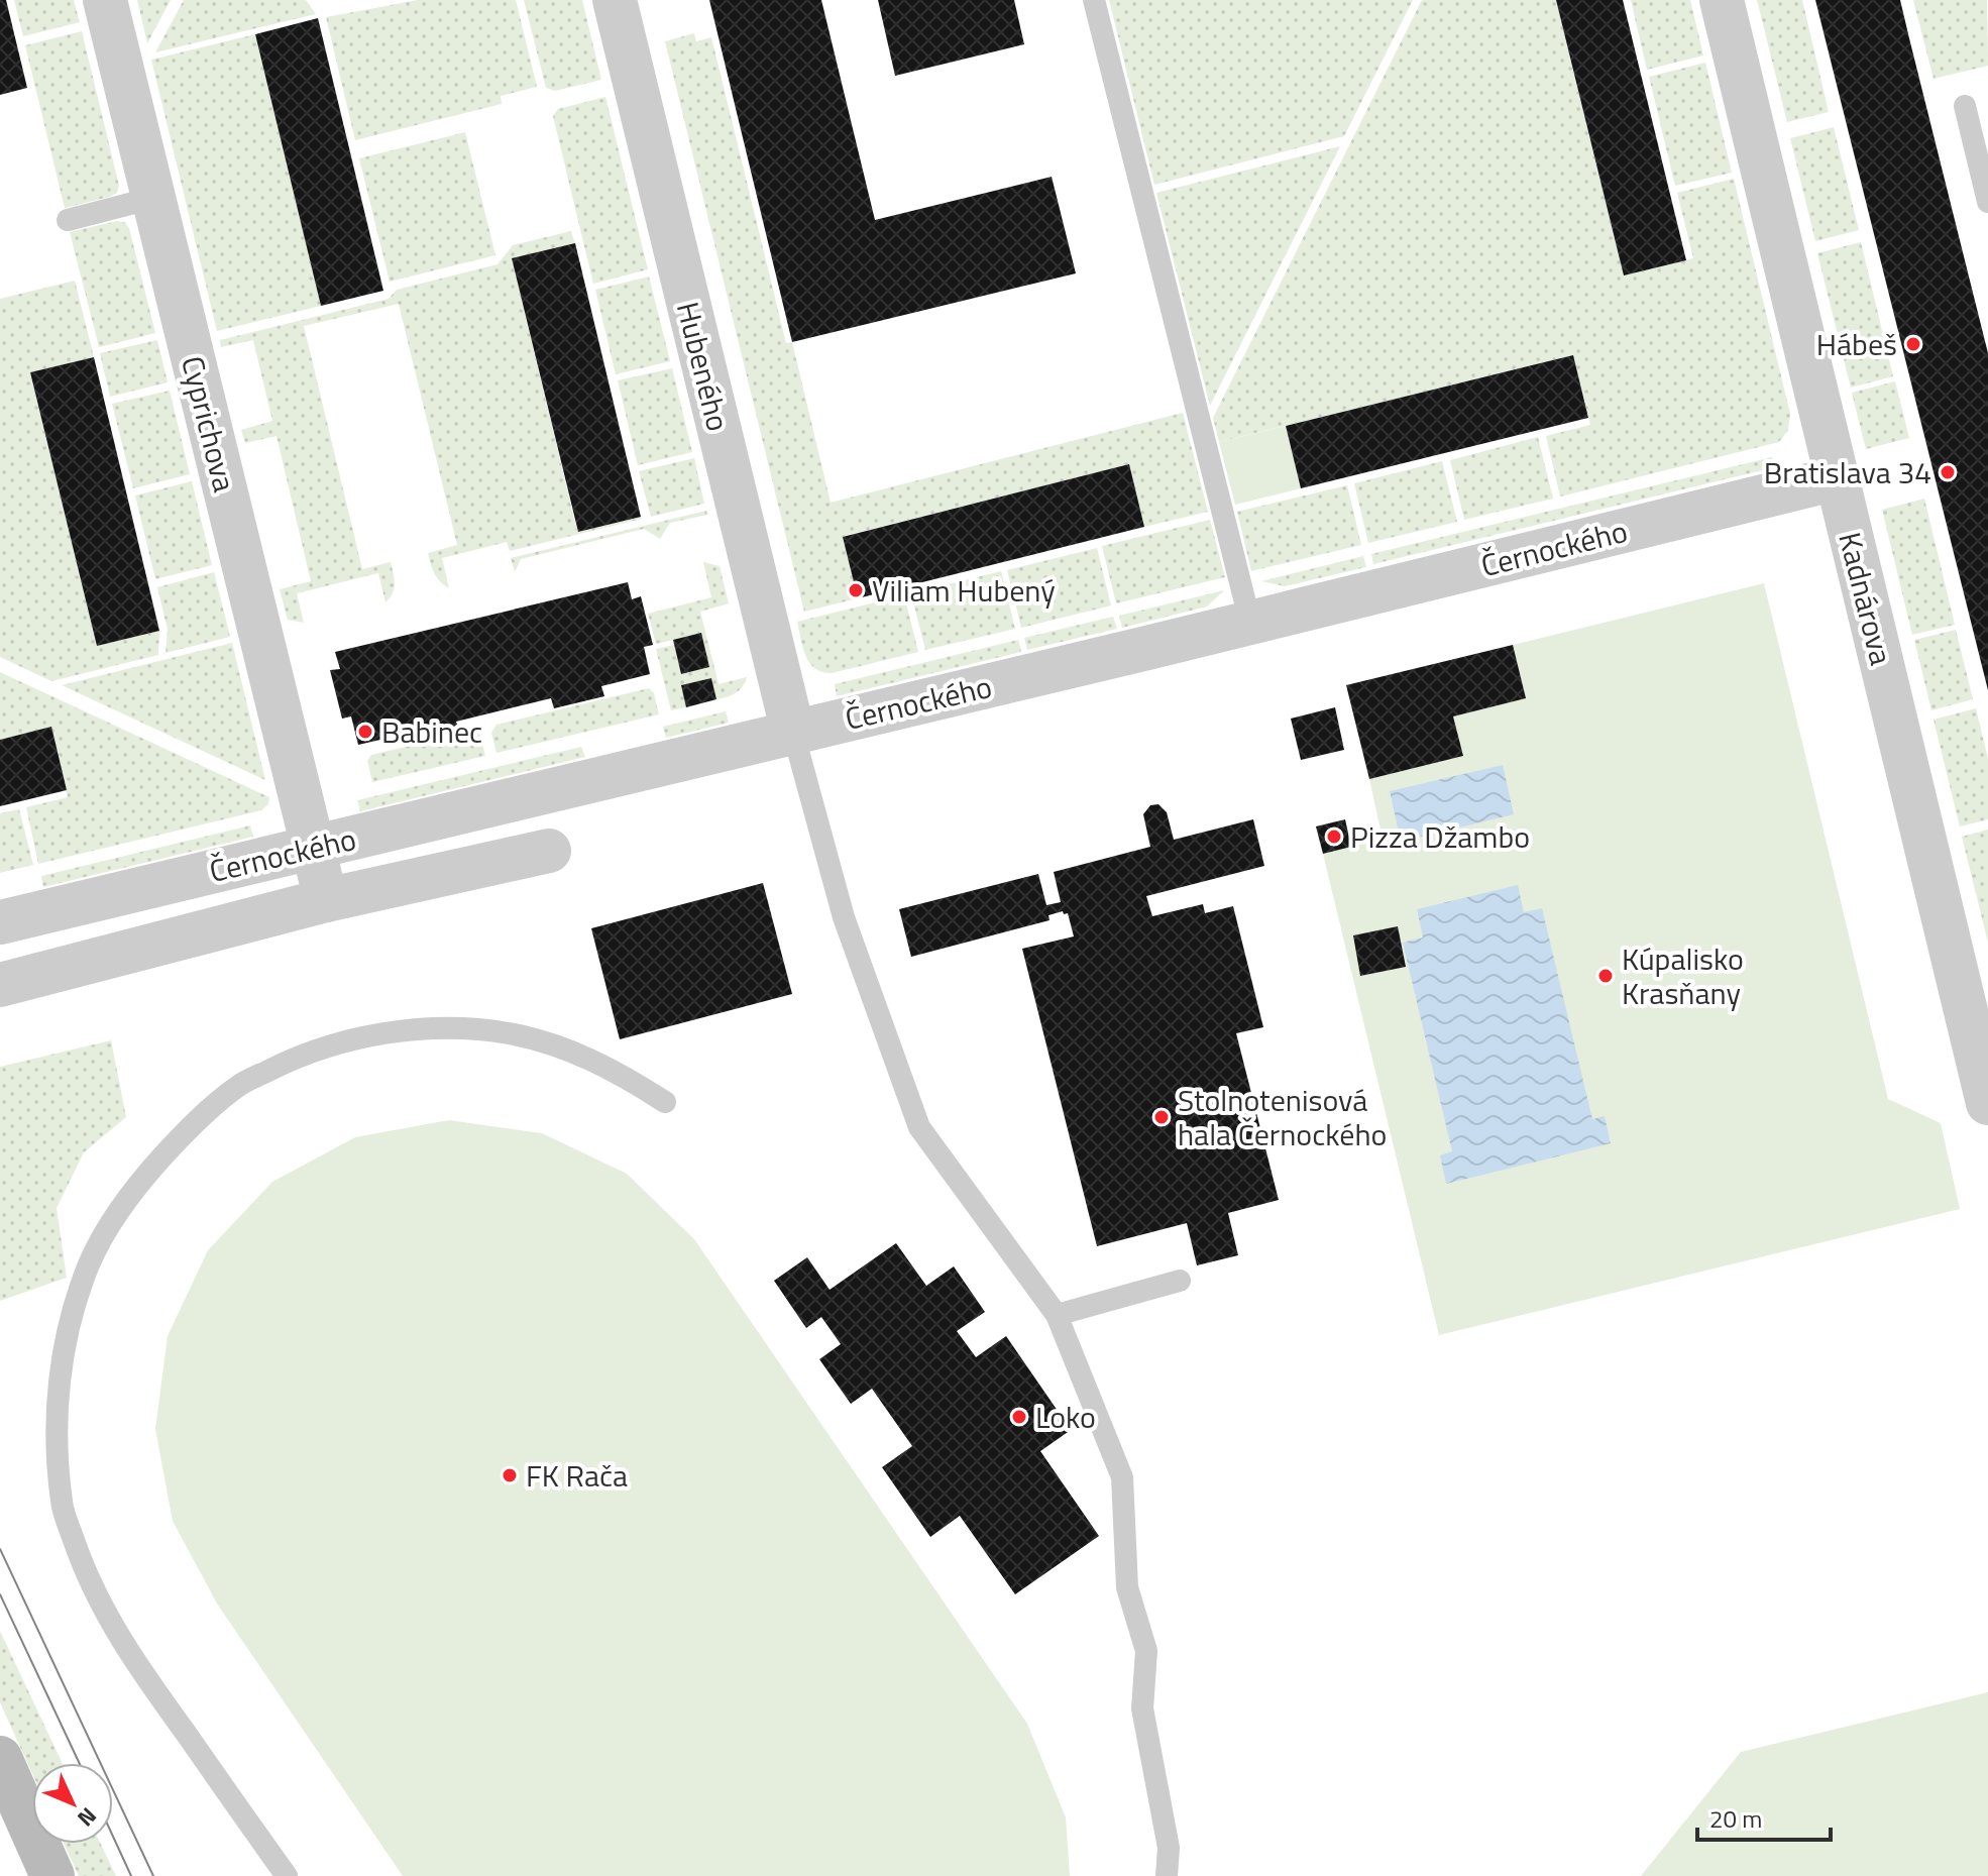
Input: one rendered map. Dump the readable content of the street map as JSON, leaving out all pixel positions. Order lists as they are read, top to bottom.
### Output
{
  "streets": {
    "street": [
      "Hubeného",
      "Cyprichova",
      "Černockého",
      "Kadnárova"
    ]
  },
  "crossings": [
    ["Hubeného", "Černockého"],
    ["Cyprichova", "Černockého"],
    ["Černockého", "Kadnárova"]
  ],
  "places": [
    "Hábeš",
    "Bratislava 34",
    "Viliam Hubený",
    "Babinec",
    "Pizza Džambo",
    "Kúpalisko Krasňany",
    "Stolnotenisová hala Černockého",
    "Loko",
    "FK Rača"
  ],
  "scale_bar": "20 m",
  "north": "bottom right"
}
